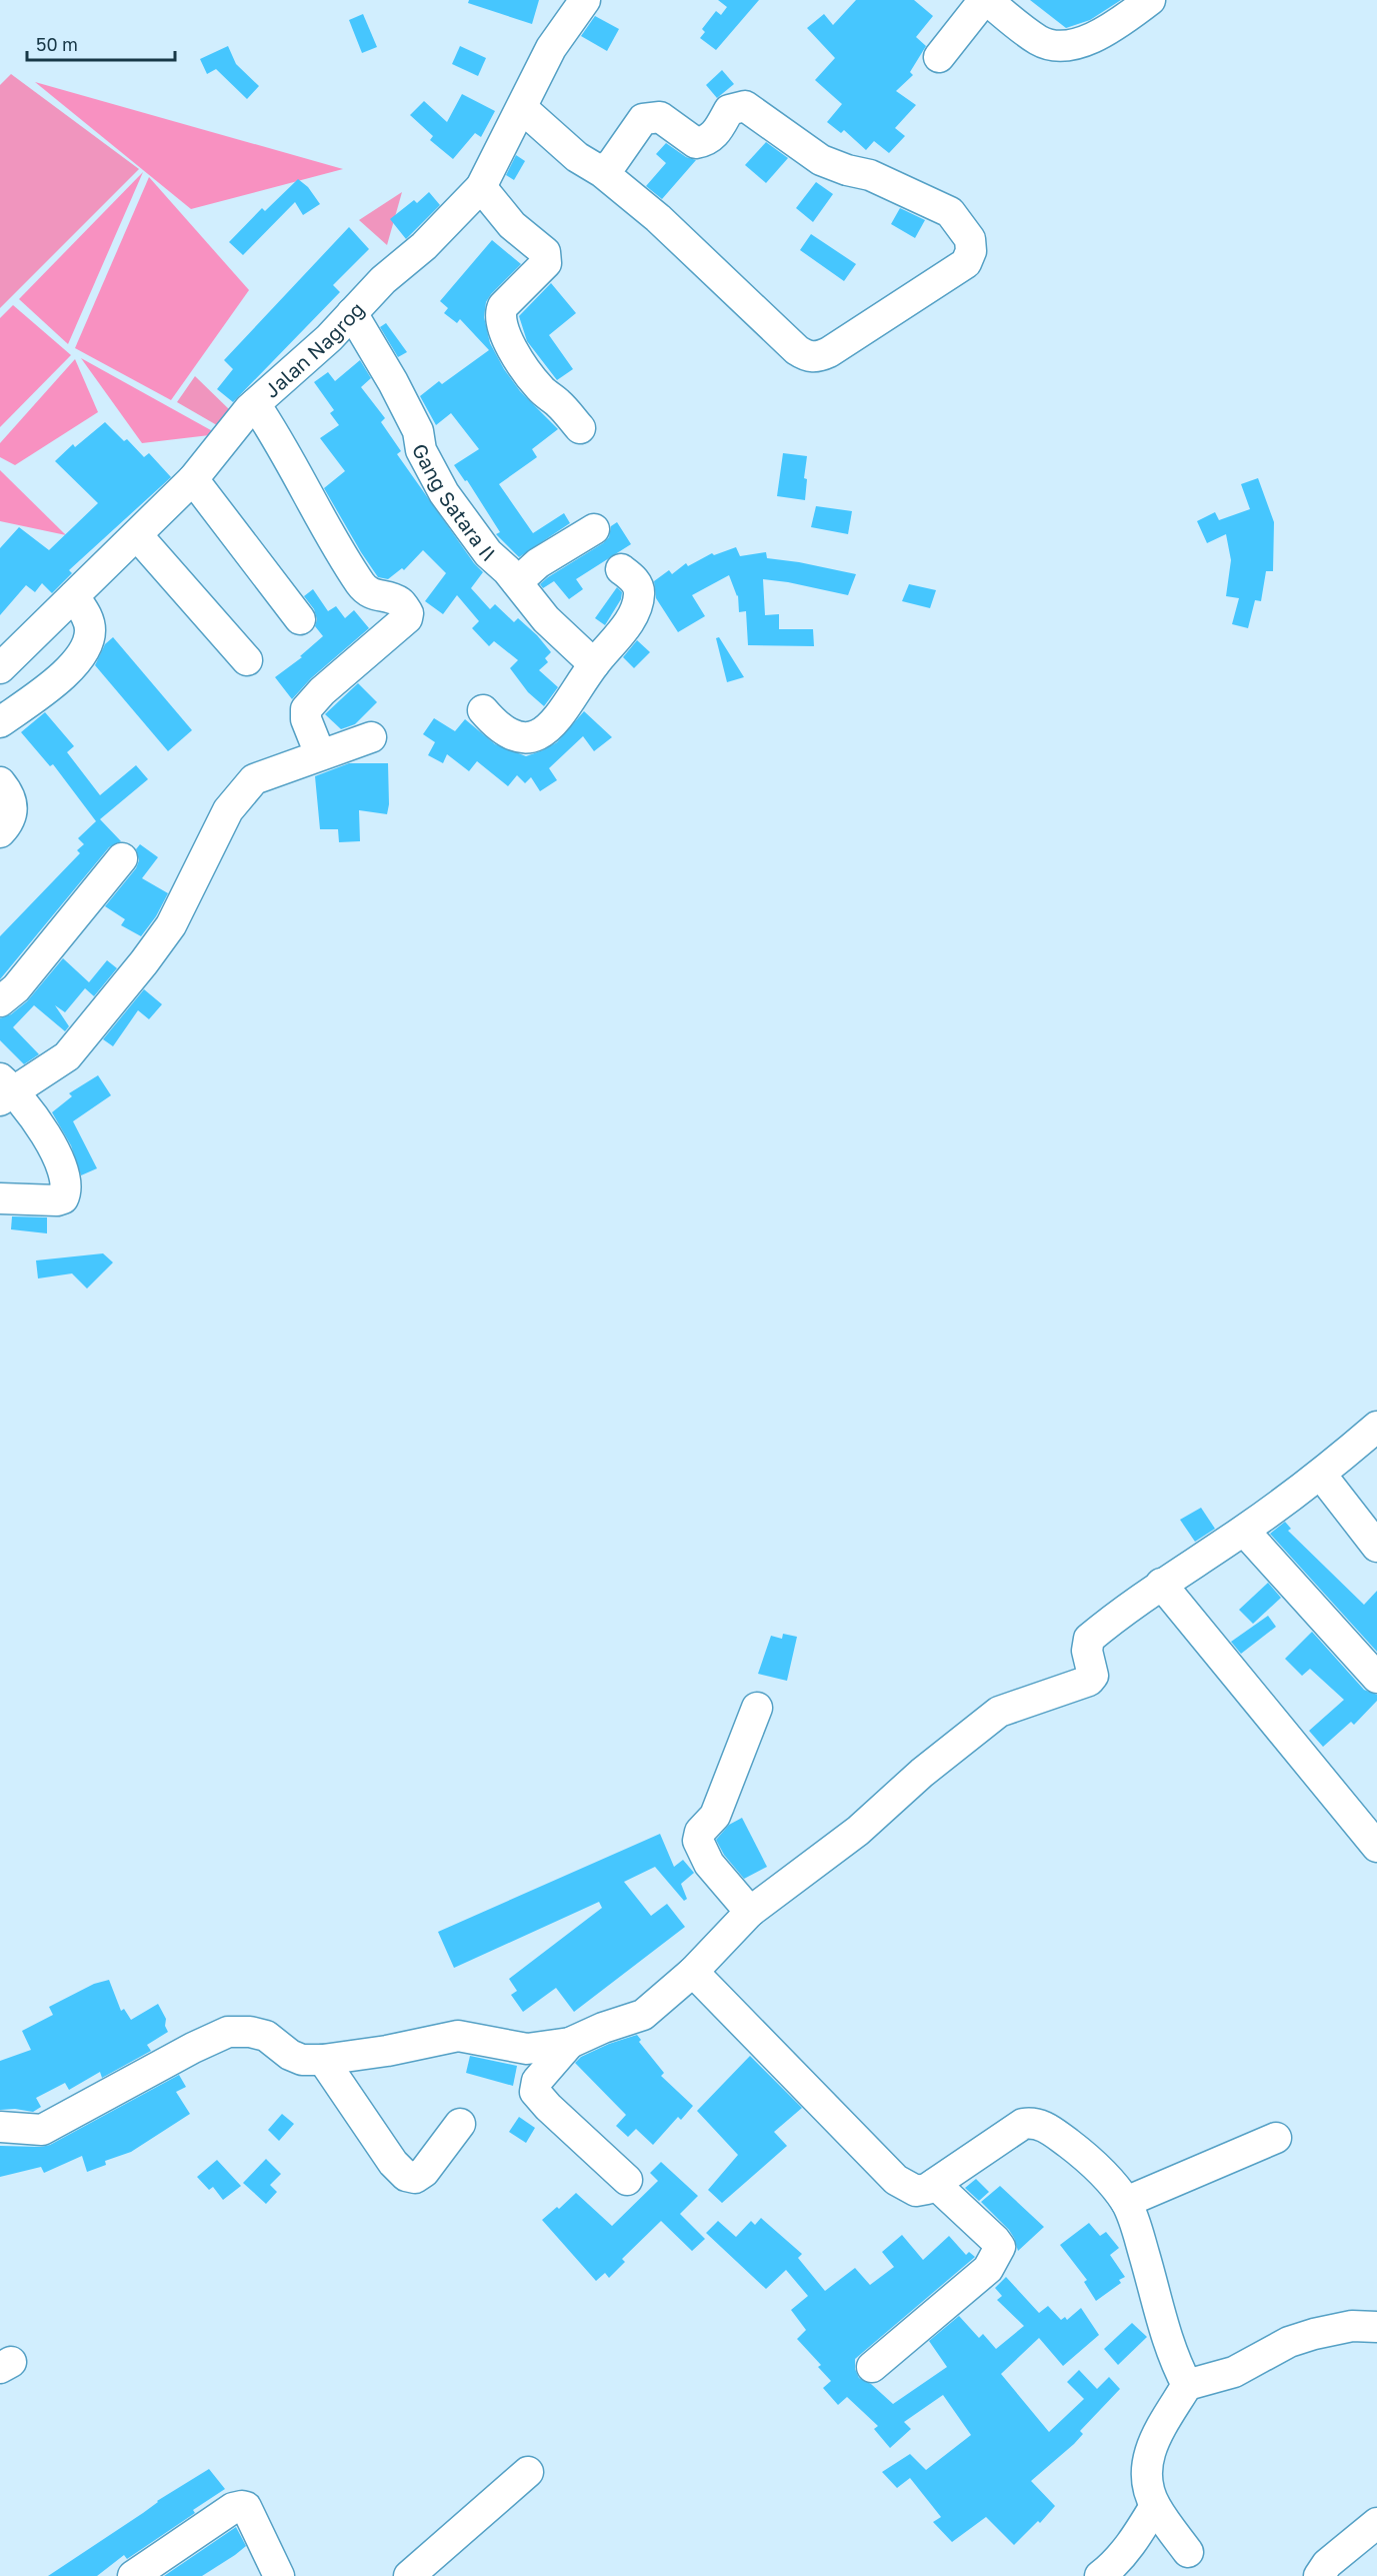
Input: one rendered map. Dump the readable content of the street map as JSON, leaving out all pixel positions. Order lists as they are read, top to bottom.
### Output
{
  "streets": {
    "street": ["Jalan Nagrog", "Gang Satara II"]
  },
  "crossings": [
    ["Jalan Nagrog", "Gang Satara II"]
  ],
  "scale_bar": "50 m"
}
